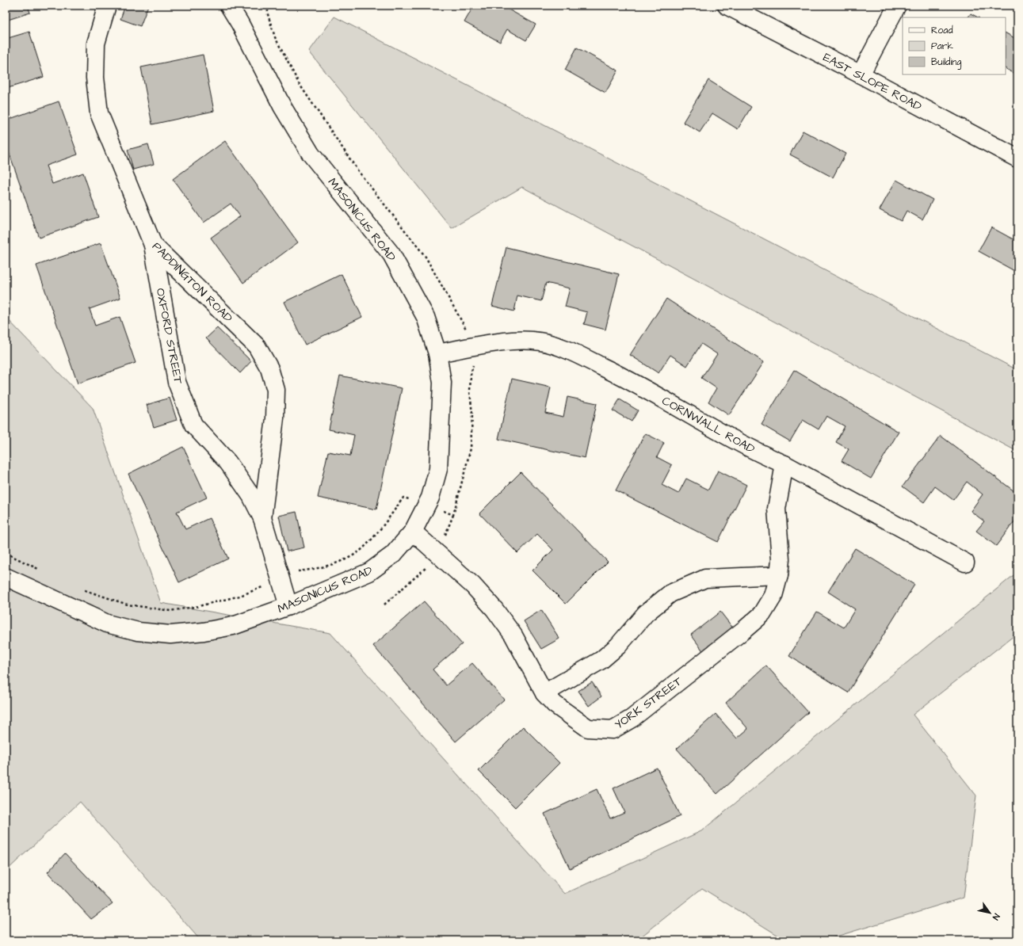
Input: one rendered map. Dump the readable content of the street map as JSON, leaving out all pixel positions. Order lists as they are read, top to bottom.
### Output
{
  "streets": {
    "street": [
      "EAST SLOPE ROAD",
      "MASONICUS ROAD",
      "PADDINGTON ROAD",
      "OXFORD STREET",
      "CORNWALL ROAD",
      "YORK STREET"
    ]
  },
  "crossings": [
    ["MASONICUS ROAD", "OXFORD STREET"],
    ["MASONICUS ROAD", "CORNWALL ROAD"],
    ["MASONICUS ROAD", "YORK STREET"],
    ["PADDINGTON ROAD", "OXFORD STREET"],
    ["CORNWALL ROAD", "YORK STREET"]
  ],
  "legend": ["Road", "Park", "Building"],
  "north": "bottom right"
}
